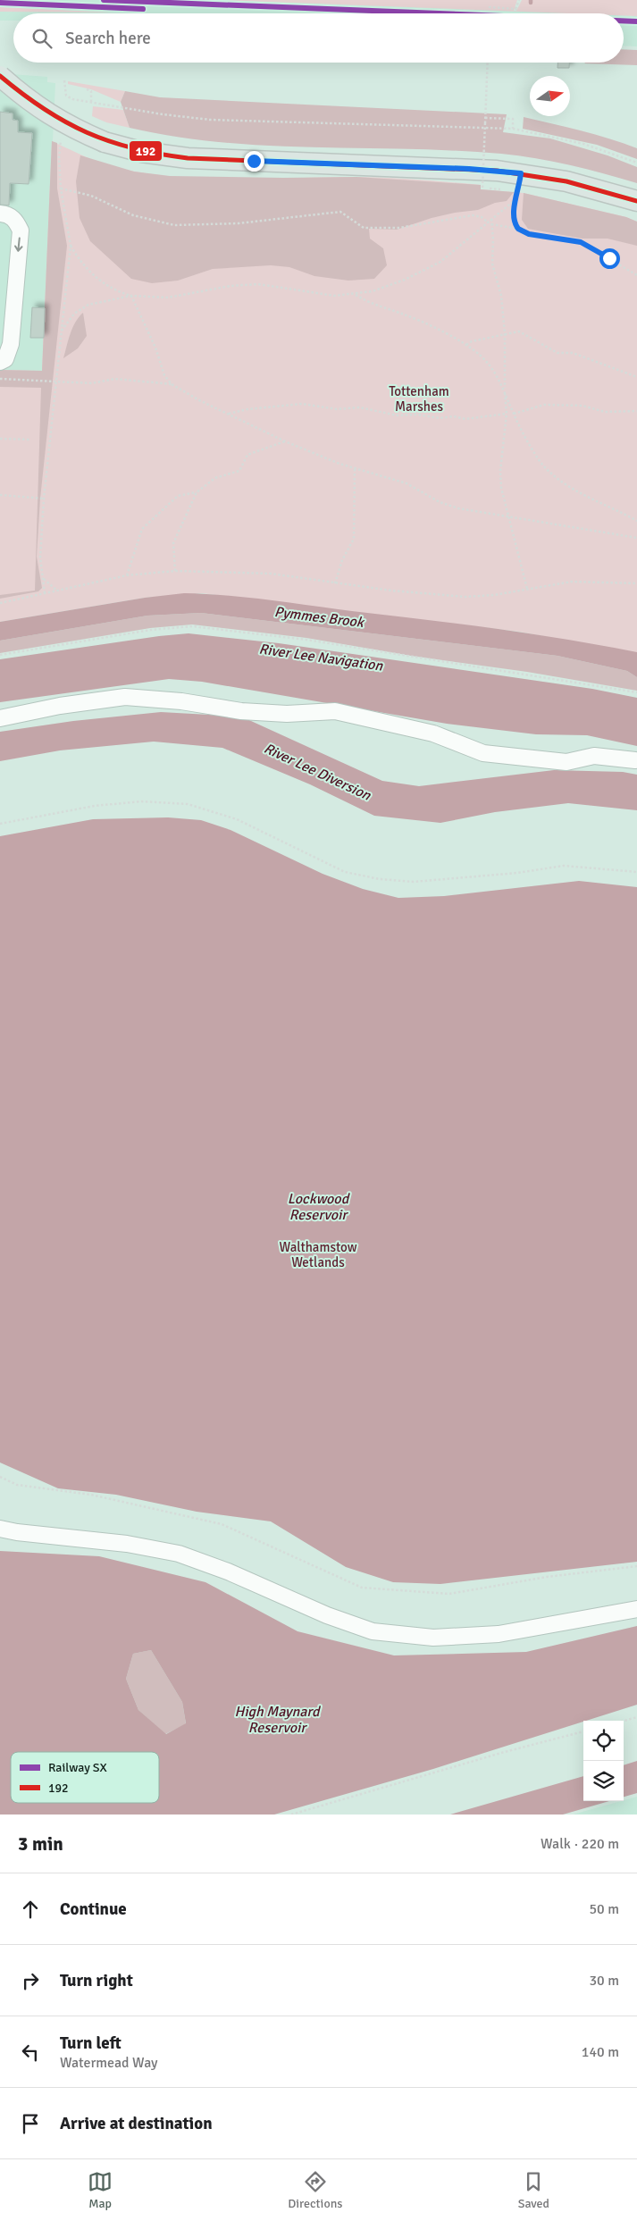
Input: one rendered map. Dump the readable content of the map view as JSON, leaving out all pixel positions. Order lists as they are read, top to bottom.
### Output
{
  "water": [
    "Pymmes Brook",
    "River Lee Navigation",
    "River Lee Diversion",
    "Lockwood Reservoir",
    "High Maynard Reservoir"
  ],
  "parks": ["Tottenham Marshes", "Walthamstow Wetlands"],
  "lines": ["rail line SX", "transit line 192"],
  "legend": ["Railway SX", "192"],
  "north": "right",
  "page": {
    "search": "Search here",
    "heading": ["3 min", "Walk · 220 m"],
    "list": [
      ["Continue", "50 m"],
      ["Turn right", "30 m"],
      ["Turn left", "Watermead Way", "140 m"],
      "Arrive at destination"
    ],
    "nav": ["Map", "Directions", "Saved"]
  }
}
